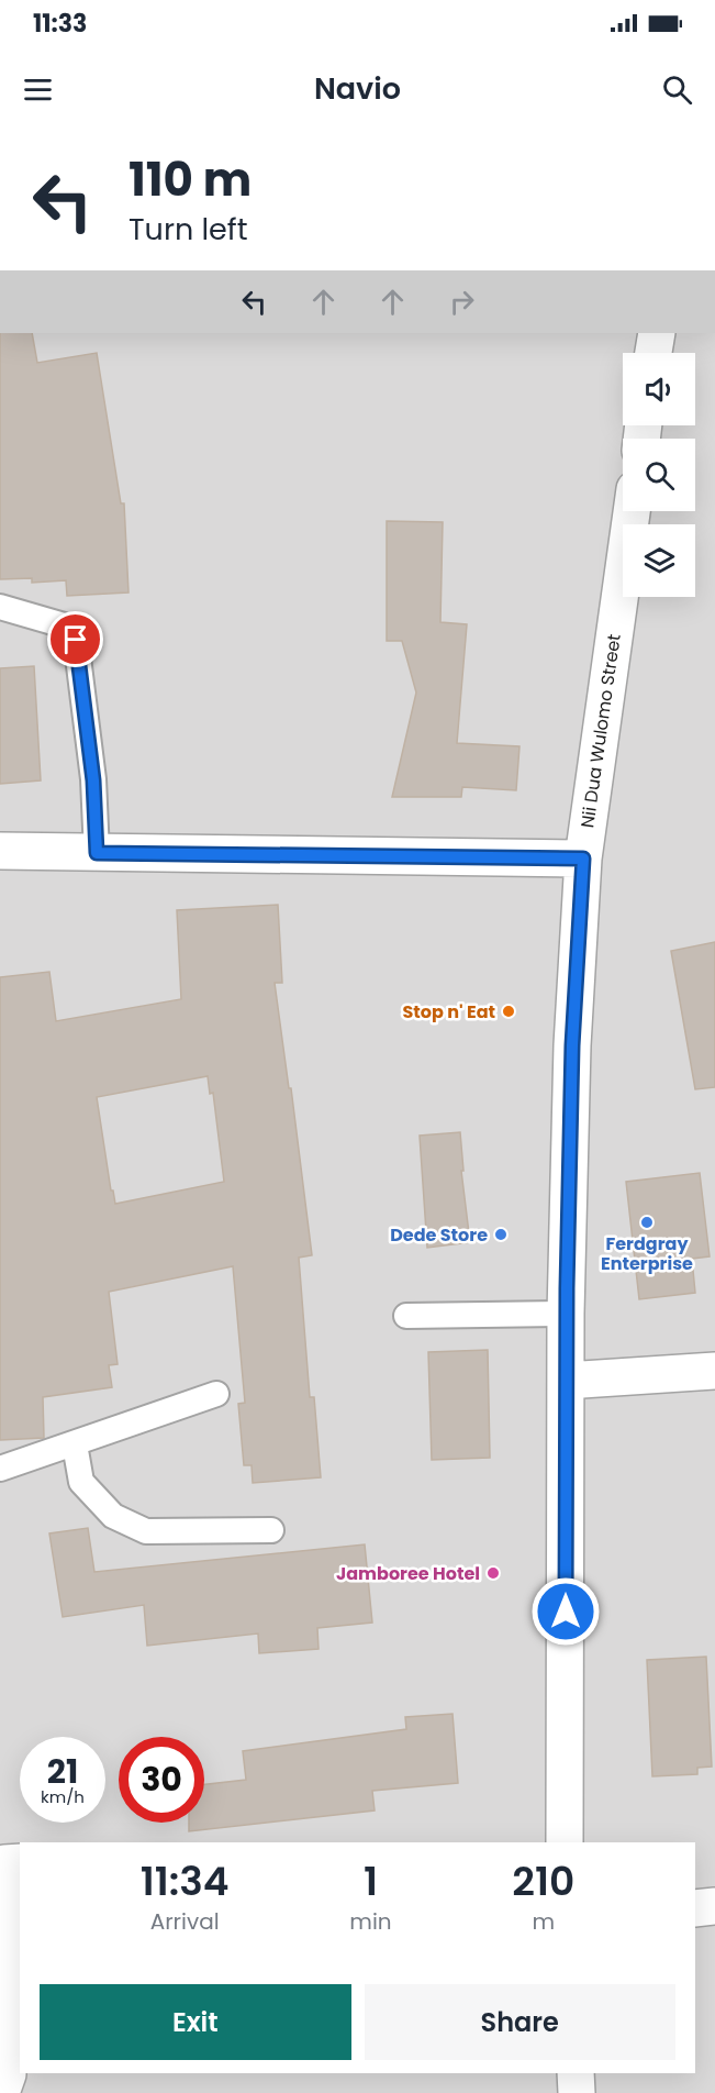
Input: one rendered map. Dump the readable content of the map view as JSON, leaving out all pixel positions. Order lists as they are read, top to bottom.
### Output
{
  "streets": {
    "street": ["Nii Dua Wulomo Street"]
  },
  "places": [
    "Stop n' Eat",
    "Ferdgray Enterprise",
    "Dede Store",
    "Jamboree Hotel"
  ],
  "page": {
    "status": "11:33",
    "header": "Navio",
    "turn": ["110 m", "Turn left"],
    "speed": "21 km/h",
    "limit": "30",
    "eta": [
      "11:34",
      "Arrival",
      "1",
      "min",
      "210",
      "m"
    ],
    "buttons": ["Exit", "Share"]
  }
}
